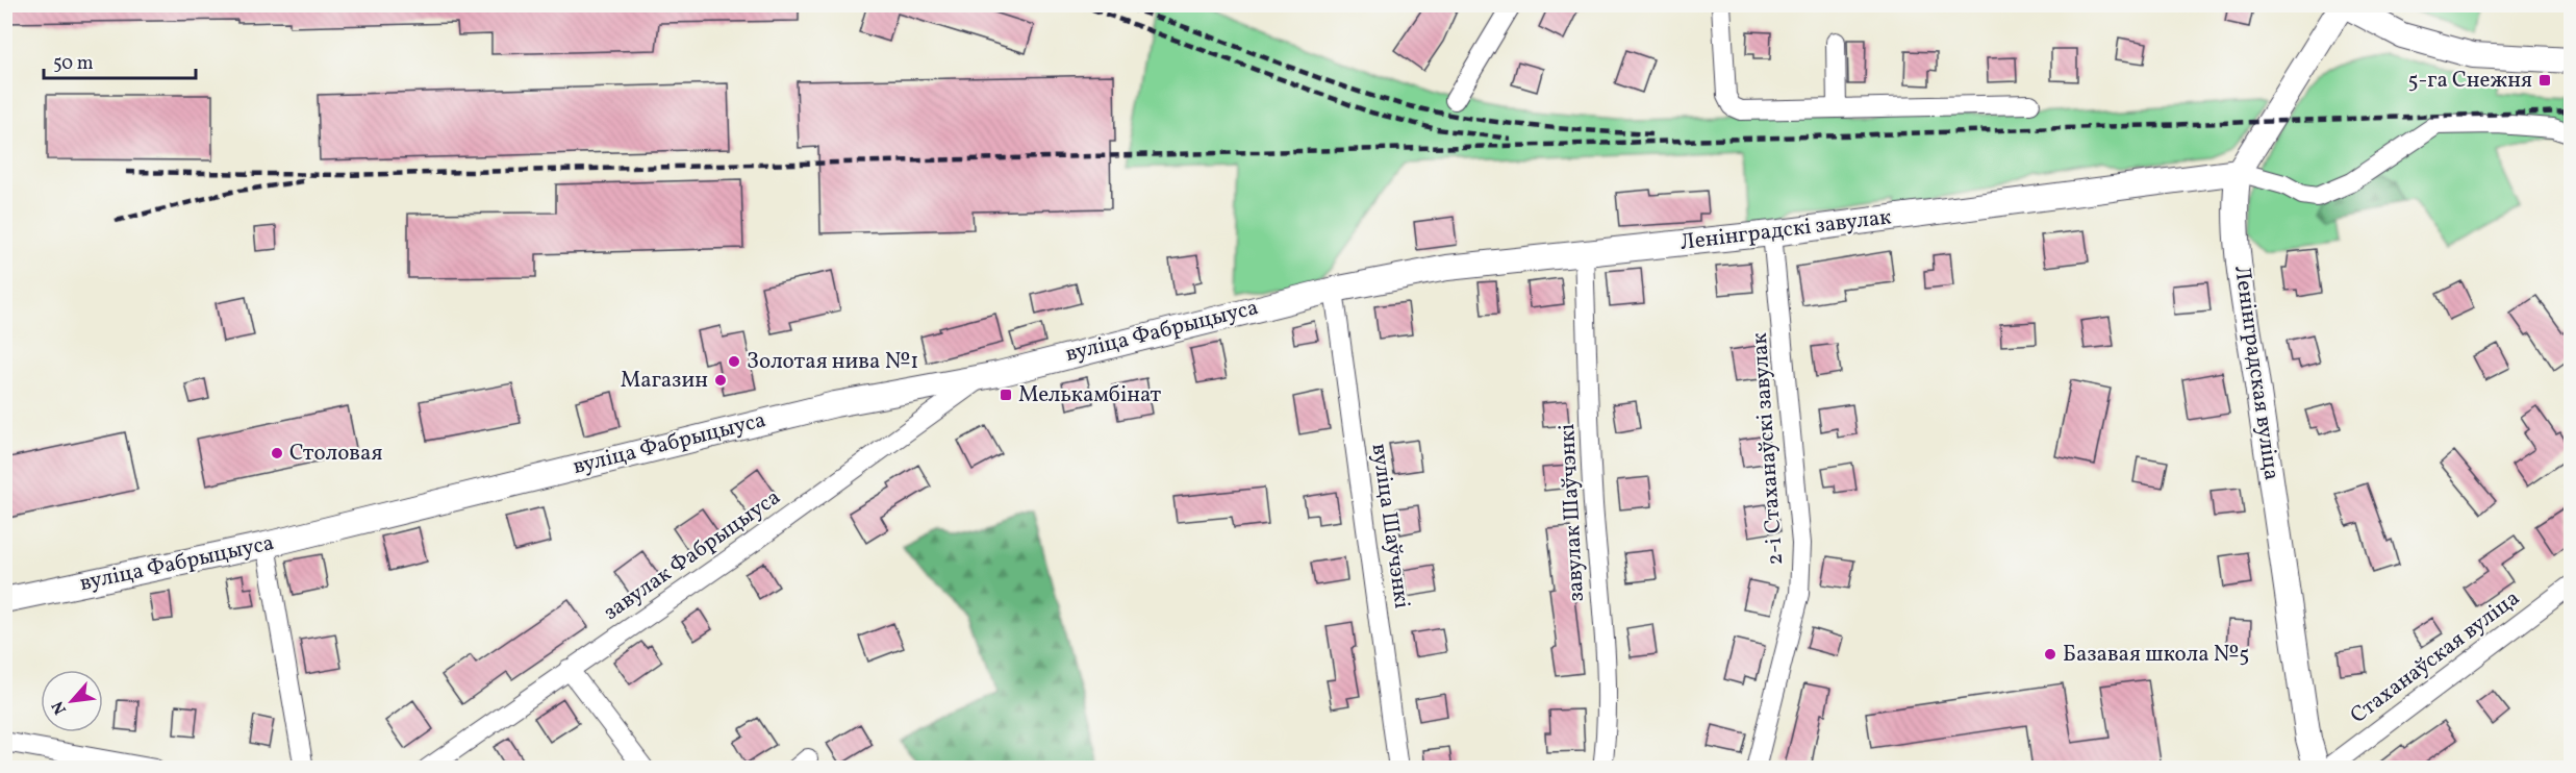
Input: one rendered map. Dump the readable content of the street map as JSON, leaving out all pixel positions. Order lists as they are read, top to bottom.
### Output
{
  "streets": {
    "street": [
      "Ленінградскі завулак",
      "вуліца Фабрыцыуса",
      "Ленінградская вуліца",
      "2-і Стаханаўскі завулак",
      "завулак Шаўчэнкі",
      "вуліца Шаўчэнкі",
      "завулак Фабрыцыуса",
      "Стаханаўская вуліца"
    ]
  },
  "crossings": [
    ["Ленінградскі завулак", "вуліца Фабрыцыуса"],
    ["Ленінградскі завулак", "Ленінградская вуліца"],
    ["Ленінградскі завулак", "2-і Стаханаўскі завулак"],
    ["Ленінградскі завулак", "завулак Шаўчэнкі"],
    ["Ленінградскі завулак", "вуліца Шаўчэнкі"],
    ["вуліца Фабрыцыуса", "вуліца Шаўчэнкі"],
    ["вуліца Фабрыцыуса", "завулак Фабрыцыуса"]
  ],
  "places": {
    "transit": ["5-га Снежня", "Мелькамбінат"],
    "other": [
      "Золотая нива №1",
      "Магазин",
      "Столовая",
      "Базавая школа №5"
    ]
  },
  "scale_bar": "50 m",
  "north": "bottom left"
}
